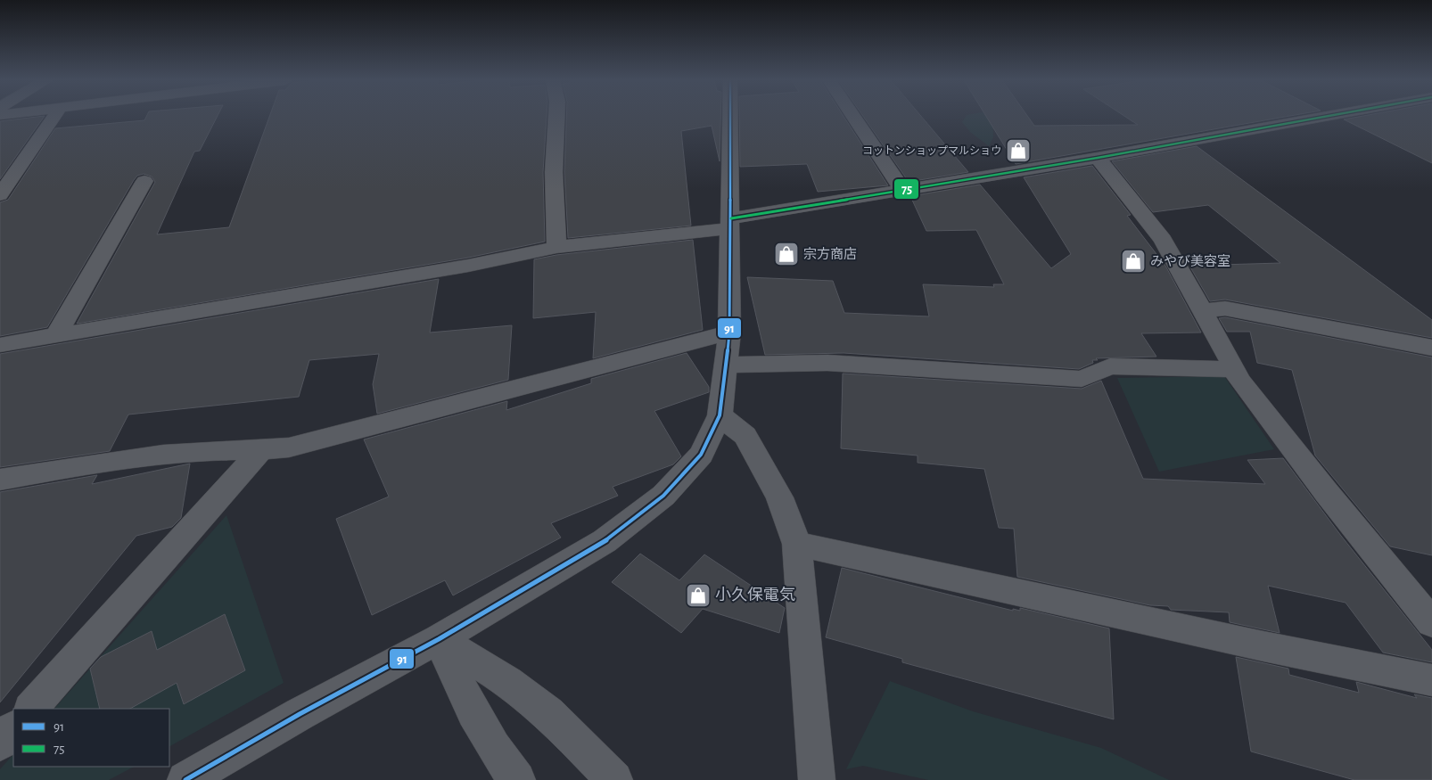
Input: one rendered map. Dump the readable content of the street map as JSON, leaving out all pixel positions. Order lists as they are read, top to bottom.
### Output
{
  "places": {
    "shop": [
      "コットンショップマルショウ",
      "宗方商店",
      "みやび美容室",
      "小久保電気"
    ]
  },
  "lines": ["transit line 91", "transit line 75"],
  "legend": ["91", "75"]
}
